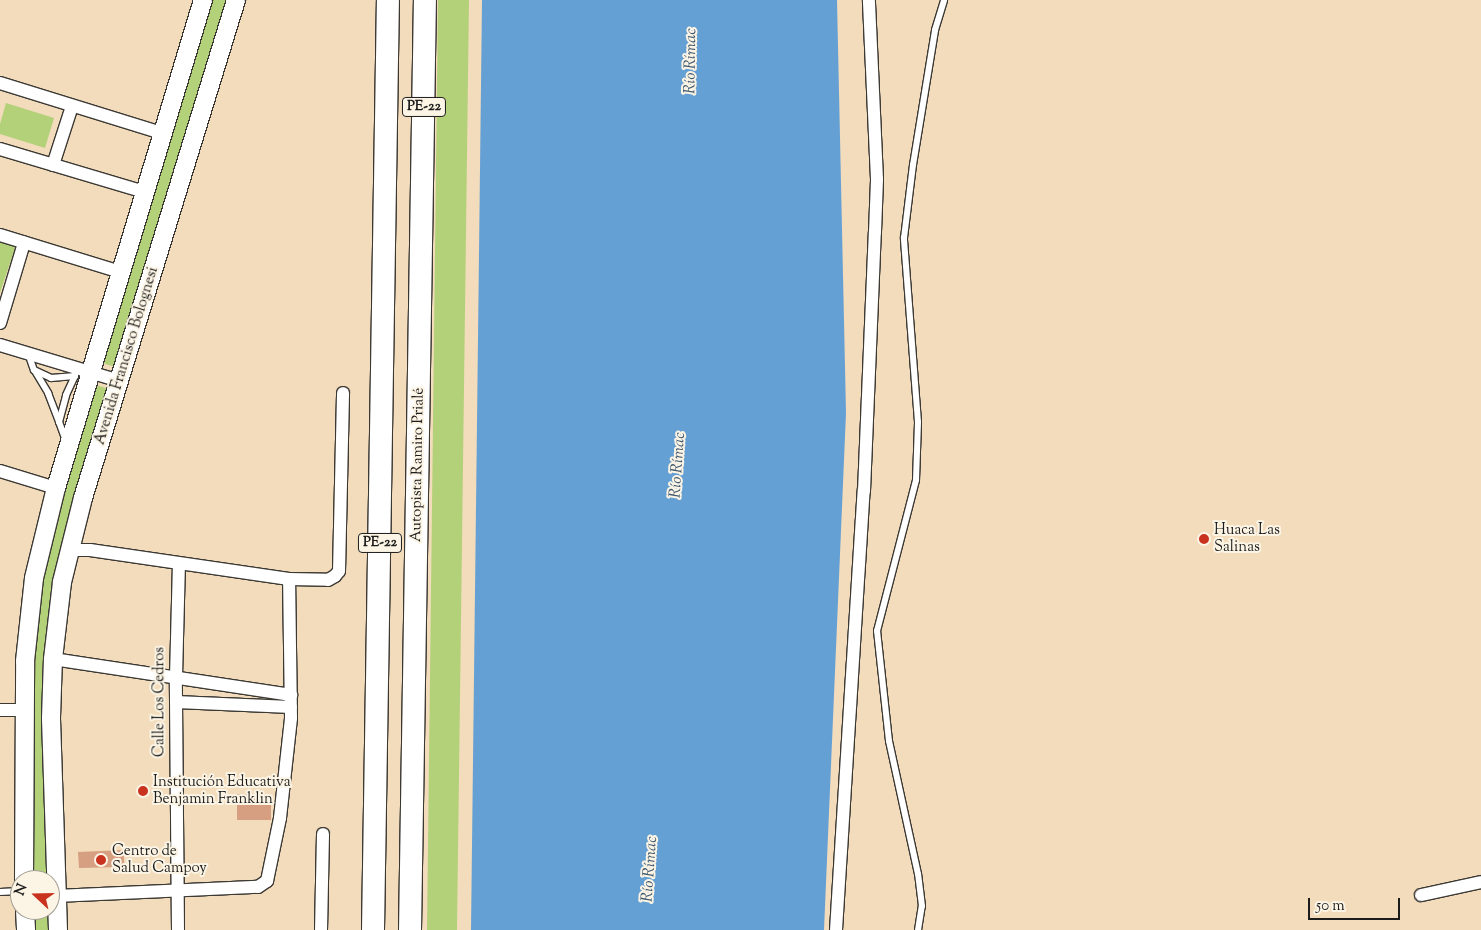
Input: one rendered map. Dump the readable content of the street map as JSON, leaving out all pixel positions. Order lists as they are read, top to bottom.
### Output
{
  "streets": {
    "highway": ["PE-22", "Autopista Ramiro Prialé"],
    "main road": ["Avenida Francisco Bolognesi"],
    "street": ["Calle Los Cedros"]
  },
  "water": ["Río Rímac"],
  "places": ["Huaca Las Salinas", "Institución Educativa Benjamin Franklin", "Centro de Salud Campoy"],
  "scale_bar": "50 m",
  "north": "left"
}
